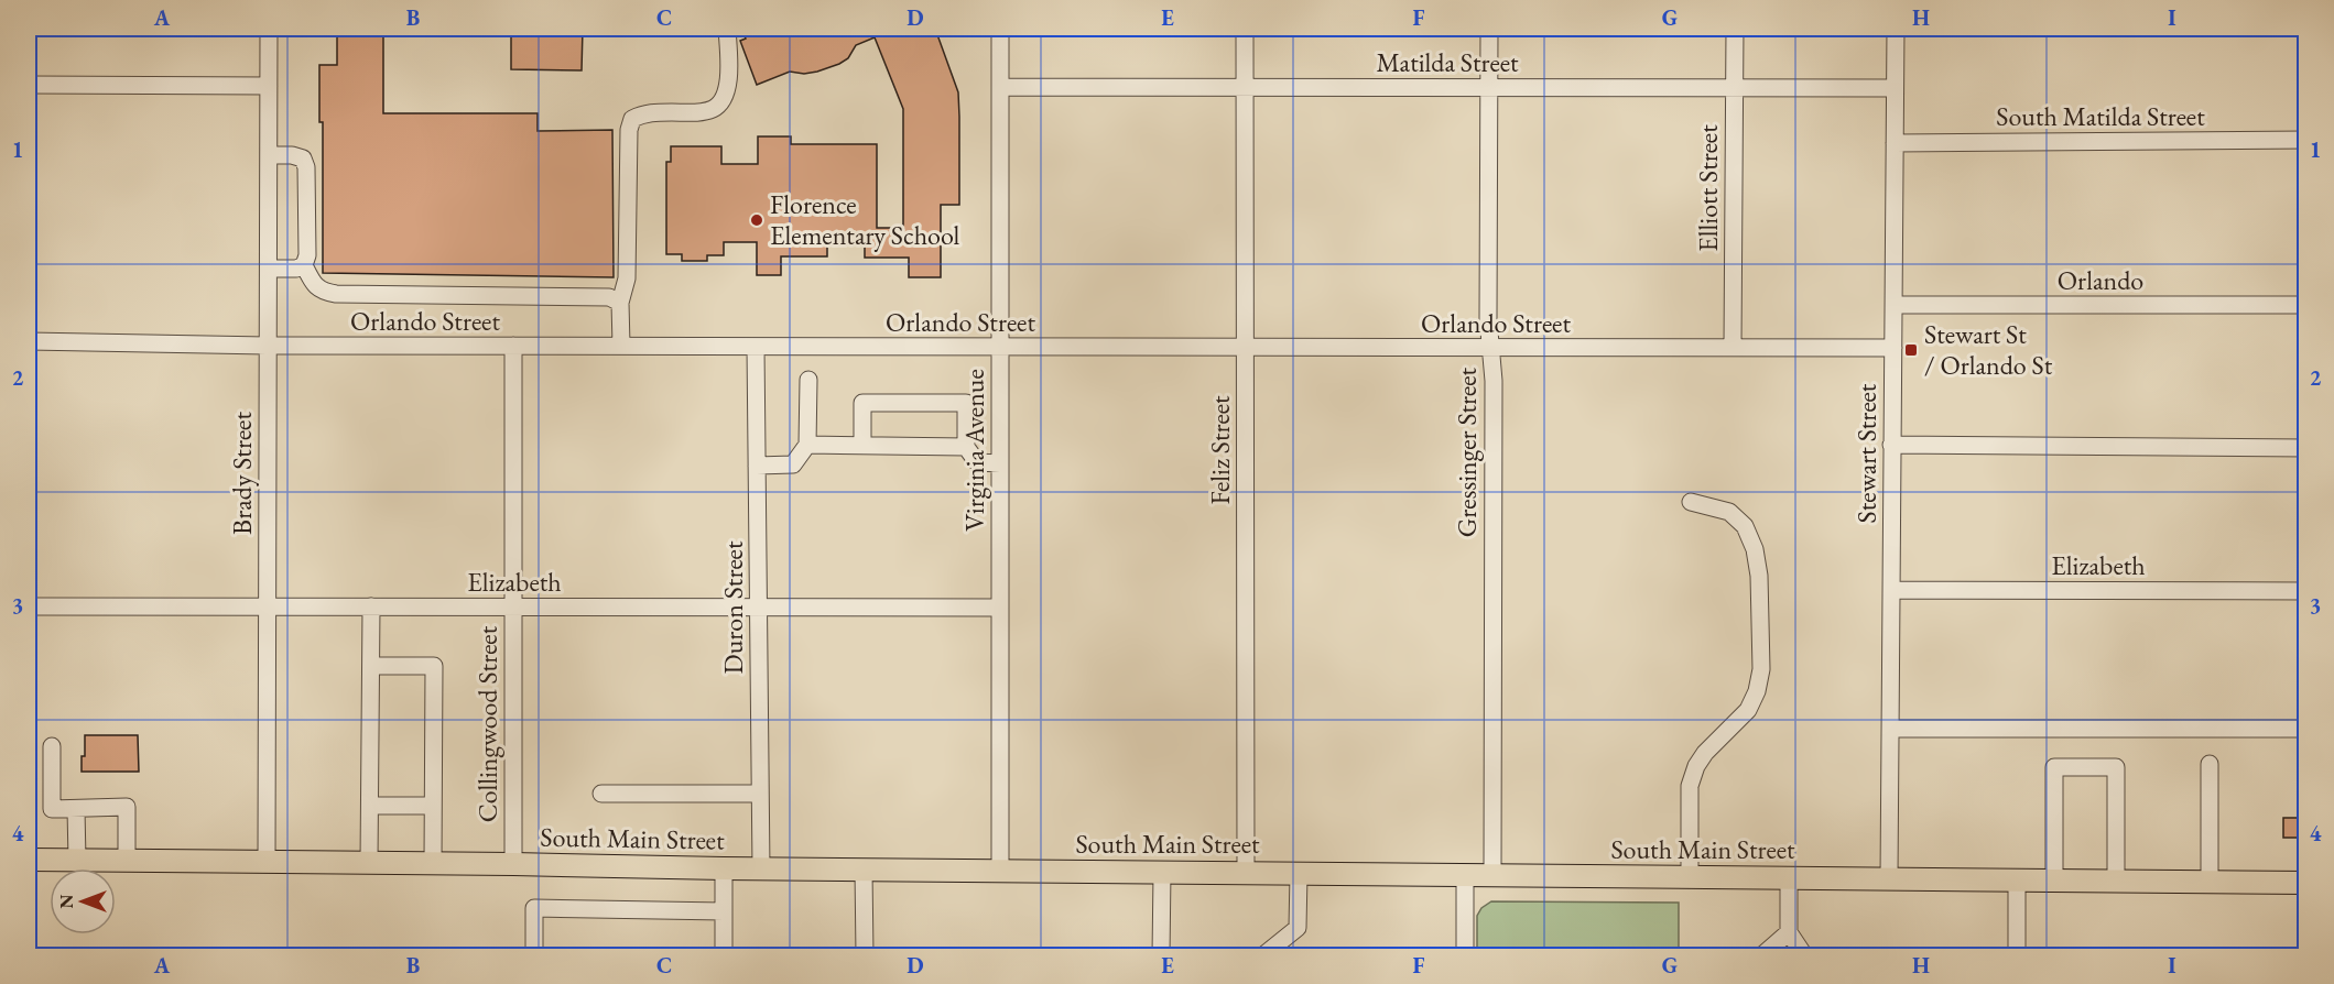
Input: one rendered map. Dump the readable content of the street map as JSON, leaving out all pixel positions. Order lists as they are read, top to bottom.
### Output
{
  "streets": {
    "main road": ["South Main Street"],
    "street": [
      "Matilda Street",
      "South Matilda Street",
      "Elliott Street",
      "Orlando",
      "Orlando Street",
      "Virginia Avenue",
      "Feliz Street",
      "Gressinger Street",
      "Stewart Street",
      "Brady Street",
      "Elizabeth",
      "Duron Street",
      "Collingwood Street"
    ]
  },
  "crossings": [
    ["Matilda Street", "Elliott Street"],
    ["Matilda Street", "Virginia Avenue"],
    ["Matilda Street", "Feliz Street"],
    ["Matilda Street", "Gressinger Street"],
    ["Matilda Street", "Stewart Street"],
    ["South Matilda Street", "Stewart Street"],
    ["Elliott Street", "Orlando Street"],
    ["Orlando", "Stewart Street"],
    ["Orlando Street", "Virginia Avenue"],
    ["Orlando Street", "Feliz Street"],
    ["Orlando Street", "Gressinger Street"],
    ["Orlando Street", "Stewart Street"],
    ["Orlando Street", "Brady Street"],
    ["Orlando Street", "Duron Street"],
    ["Orlando Street", "Collingwood Street"],
    ["Virginia Avenue", "Elizabeth"],
    ["Virginia Avenue", "South Main Street"],
    ["Feliz Street", "South Main Street"],
    ["Gressinger Street", "South Main Street"],
    ["Stewart Street", "Elizabeth"],
    ["Stewart Street", "South Main Street"],
    ["Brady Street", "Elizabeth"],
    ["Brady Street", "South Main Street"],
    ["Elizabeth", "Duron Street"],
    ["Elizabeth", "Collingwood Street"],
    ["Duron Street", "South Main Street"],
    ["Collingwood Street", "South Main Street"]
  ],
  "places": {
    "other": ["Florence Elementary School"],
    "transit": ["Stewart St / Orlando St"]
  },
  "north": "left",
  "grid": {
    "columns": [
      "A",
      "B",
      "C",
      "D",
      "E",
      "F",
      "G",
      "H",
      "I"
    ],
    "rows": [
      "1",
      "2",
      "3",
      "4"
    ]
  }
}
